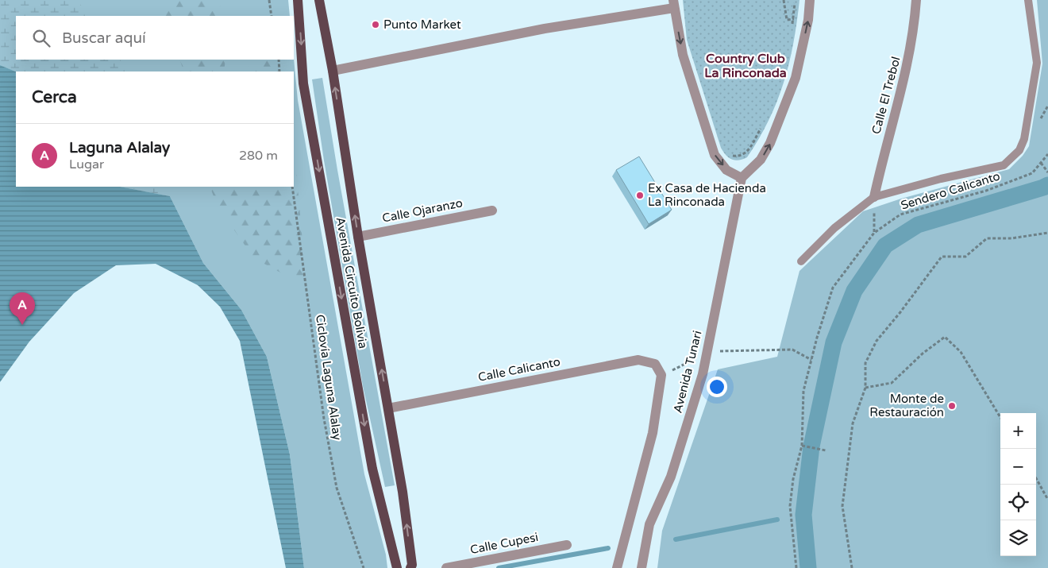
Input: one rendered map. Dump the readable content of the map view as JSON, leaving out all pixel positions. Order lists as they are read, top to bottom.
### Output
{
  "streets": {
    "main road": ["Avenida Circuito Bolivia"],
    "street": [
      "Calle El Trebol",
      "Calle Ojaranzo",
      "Calle Calicanto",
      "Avenida Tunari",
      "Calle Cupesi"
    ],
    "path": ["Sendero Calicanto", "Ciclovía Laguna Alalay"]
  },
  "crossings": [
    ["Calle Ojaranzo", "Avenida Circuito Bolivia"],
    ["Avenida Circuito Bolivia", "Calle Calicanto"],
    ["Calle Calicanto", "Avenida Tunari"]
  ],
  "districts": ["Country Club La Rinconada"],
  "places": ["Punto Market", "Ex Casa de Hacienda La Rinconada", "Monte de Restauración"],
  "page": {
    "search": "Buscar aquí",
    "heading": "Cerca",
    "list": [
      {
        "mark": "A",
        "name": "Laguna Alalay",
        "note": "Lugar",
        "value": "280 m"
      }
    ],
    "pins": "A",
    "map_buttons": ["+", "−"]
  }
}
